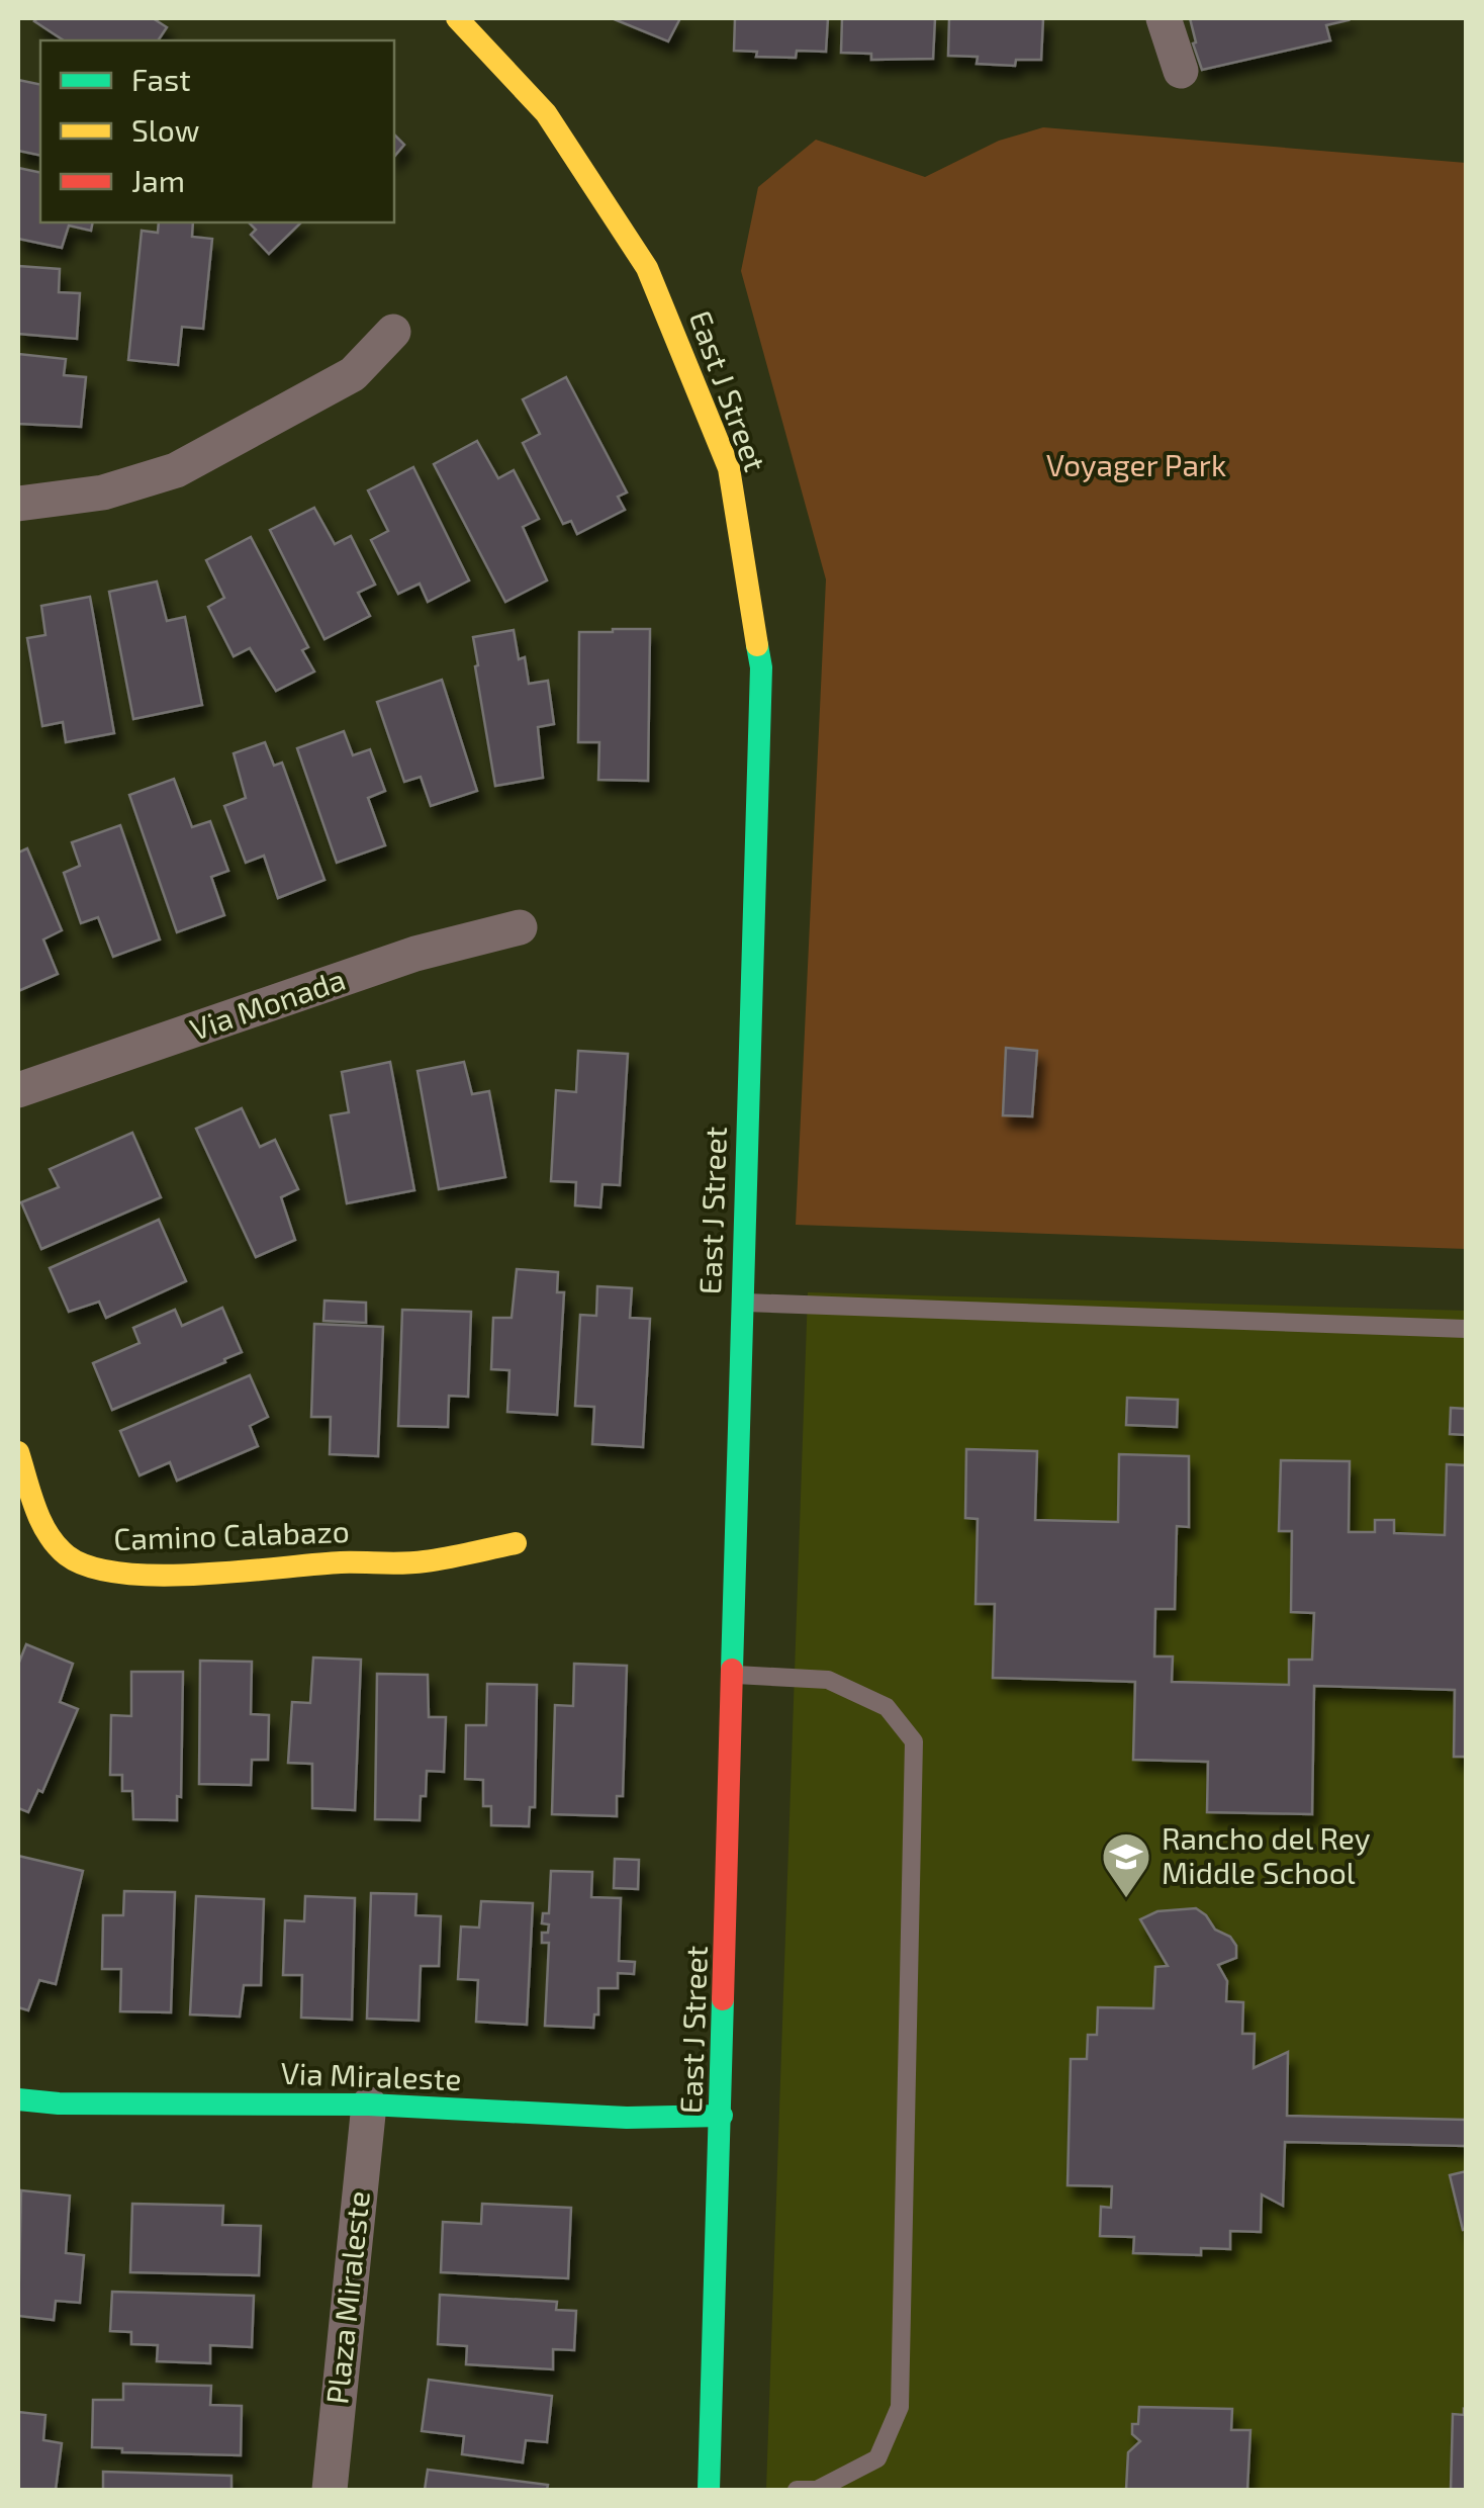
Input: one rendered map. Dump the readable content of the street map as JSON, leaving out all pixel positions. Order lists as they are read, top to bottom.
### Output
{
  "streets": {
    "street": [
      "East J Street",
      "Via Monada",
      "Camino Calabazo",
      "Via Miraleste",
      "Plaza Miraleste"
    ]
  },
  "crossings": [
    ["East J Street", "Via Miraleste"],
    ["Via Miraleste", "Plaza Miraleste"]
  ],
  "parks": ["Voyager Park"],
  "places": {
    "school or university": ["Rancho del Rey Middle School"]
  },
  "legend": ["Fast", "Slow", "Jam"]
}
